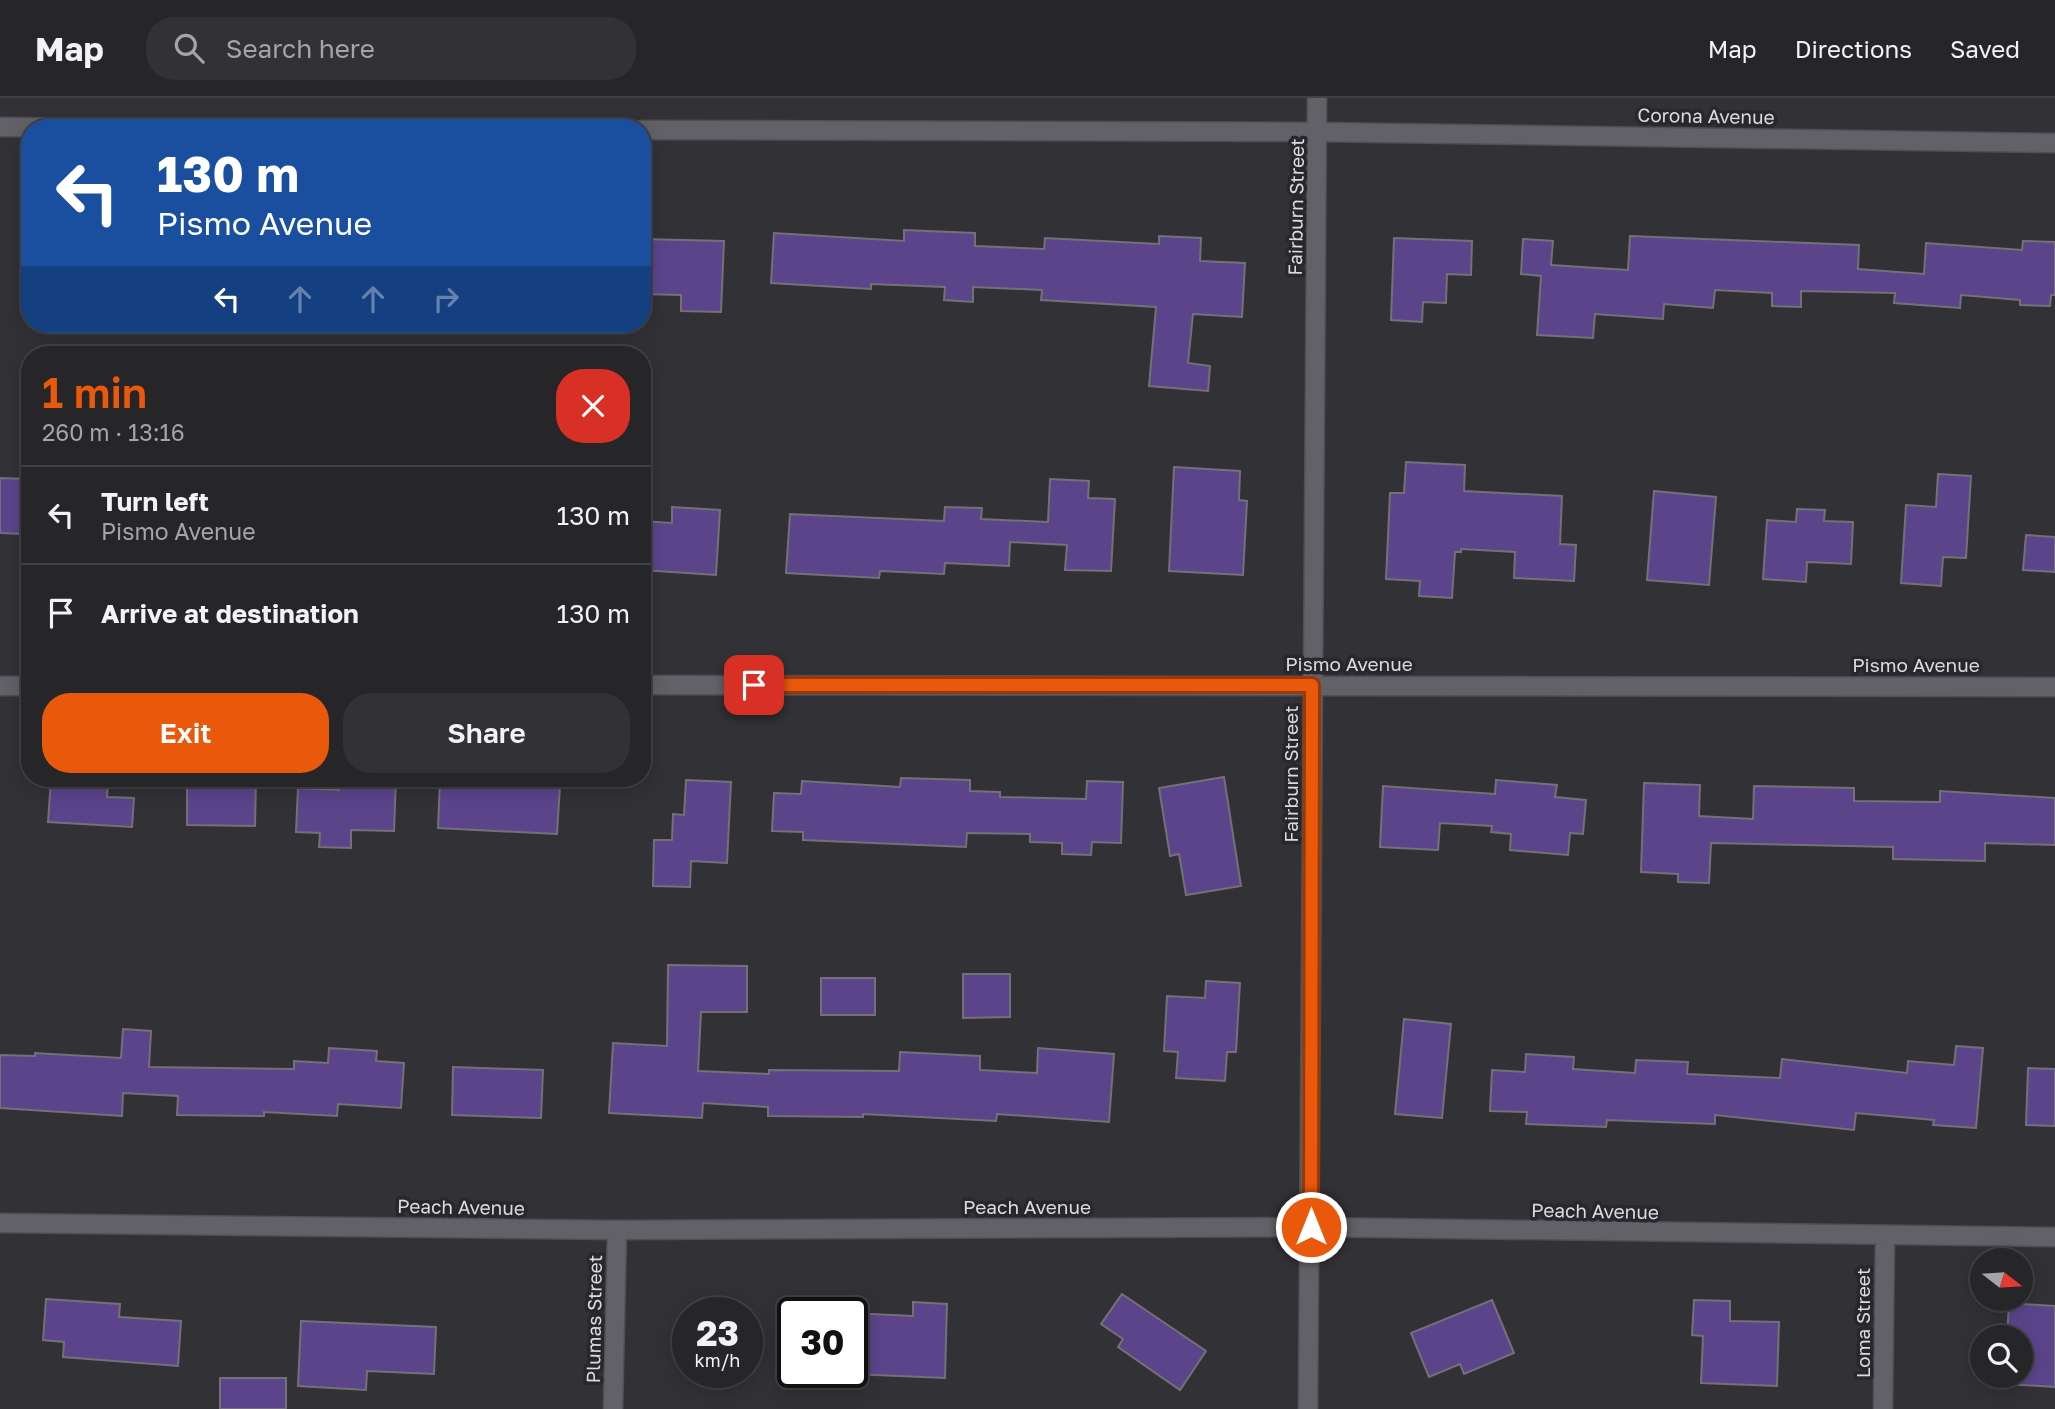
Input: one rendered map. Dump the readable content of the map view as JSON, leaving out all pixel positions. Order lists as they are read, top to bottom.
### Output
{
  "streets": {
    "street": [
      "Corona Avenue",
      "Fairburn Street",
      "Pismo Avenue",
      "Peach Avenue",
      "Plumas Street",
      "Loma Street"
    ]
  },
  "crossings": [
    ["Corona Avenue", "Fairburn Street"],
    ["Fairburn Street", "Pismo Avenue"],
    ["Fairburn Street", "Peach Avenue"],
    ["Peach Avenue", "Plumas Street"],
    ["Peach Avenue", "Loma Street"]
  ],
  "north": "right",
  "page": {
    "header": "Map",
    "search": "Search here",
    "nav": ["Map", "Directions", "Saved"],
    "turn": ["130 m", "Pismo Avenue"],
    "heading": ["1 min", "260 m · 13:16"],
    "list": [
      {
        "name": "Turn left",
        "note": "Pismo Avenue",
        "value": "130 m"
      },
      {
        "name": "Arrive at destination",
        "value": "130 m"
      }
    ],
    "buttons": ["Exit", "Share"],
    "speed": "23 km/h",
    "limit": "30"
  }
}
